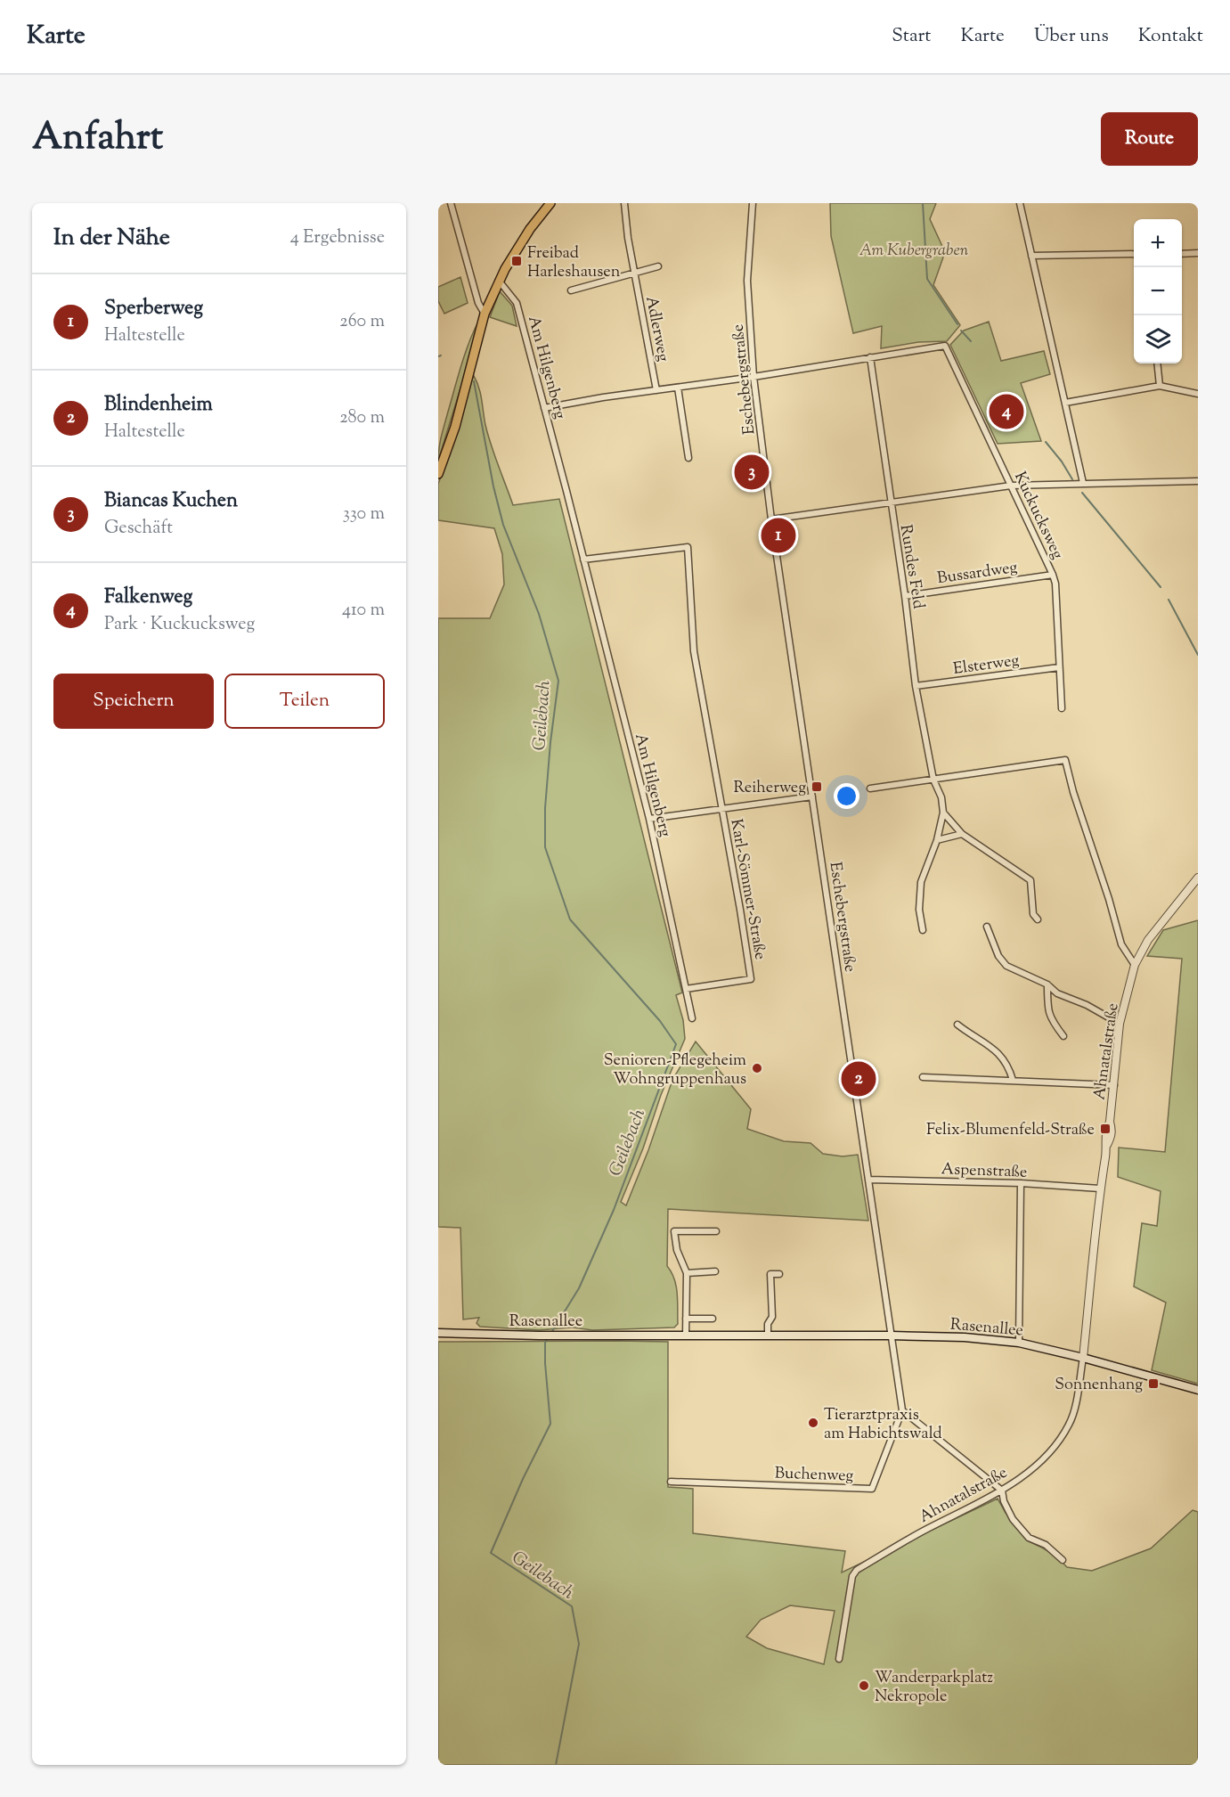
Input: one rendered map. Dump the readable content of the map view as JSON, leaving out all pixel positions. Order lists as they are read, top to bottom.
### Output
{
  "streets": {
    "main road": ["Rasenallee"],
    "street": [
      "Adlerweg",
      "Am Hilgenberg",
      "Eschebergstraße",
      "Kuckucksweg",
      "Rundes Feld",
      "Bussardweg",
      "Elsterweg",
      "Karl-Sömmer-Straße",
      "Ahnatalstraße",
      "Aspenstraße",
      "Buchenweg"
    ]
  },
  "crossings": [
    ["Am Hilgenberg", "Karl-Sömmer-Straße"],
    ["Eschebergstraße", "Aspenstraße"],
    ["Eschebergstraße", "Rasenallee"],
    ["Eschebergstraße", "Buchenweg"],
    ["Kuckucksweg", "Rundes Feld"],
    ["Kuckucksweg", "Bussardweg"],
    ["Kuckucksweg", "Elsterweg"],
    ["Rundes Feld", "Bussardweg"],
    ["Rundes Feld", "Elsterweg"],
    ["Ahnatalstraße", "Aspenstraße"],
    ["Ahnatalstraße", "Rasenallee"]
  ],
  "water": ["Geilebach"],
  "parks": ["Am Kubergraben"],
  "places": {
    "transit": [
      "Freibad Harleshausen",
      "Reiherweg",
      "Felix-Blumenfeld-Straße",
      "Sonnenhang"
    ],
    "other": ["Senioren-Pflegeheim Wohngruppenhaus", "Tierarztpraxis am Habichtswald", "Wanderparkplatz Nekropole"]
  },
  "page": {
    "header": "Karte",
    "nav": [
      "Start",
      "Karte",
      "Über uns",
      "Kontakt"
    ],
    "title": "Anfahrt",
    "buttons": [
      "Route",
      ["Speichern", "Teilen"]
    ],
    "heading": ["In der Nähe", "4 Ergebnisse"],
    "map_buttons": ["+", "−"],
    "list": [
      {
        "mark": "1",
        "name": "Sperberweg",
        "note": "Haltestelle",
        "value": "260 m"
      },
      {
        "mark": "2",
        "name": "Blindenheim",
        "note": "Haltestelle",
        "value": "280 m"
      },
      {
        "mark": "3",
        "name": "Biancas Kuchen",
        "note": "Geschäft",
        "value": "330 m"
      },
      {
        "mark": "4",
        "name": "Falkenweg",
        "note": "Park · Kuckucksweg",
        "value": "410 m"
      }
    ],
    "pins": [
      "4",
      "3",
      "1",
      "2"
    ]
  }
}
